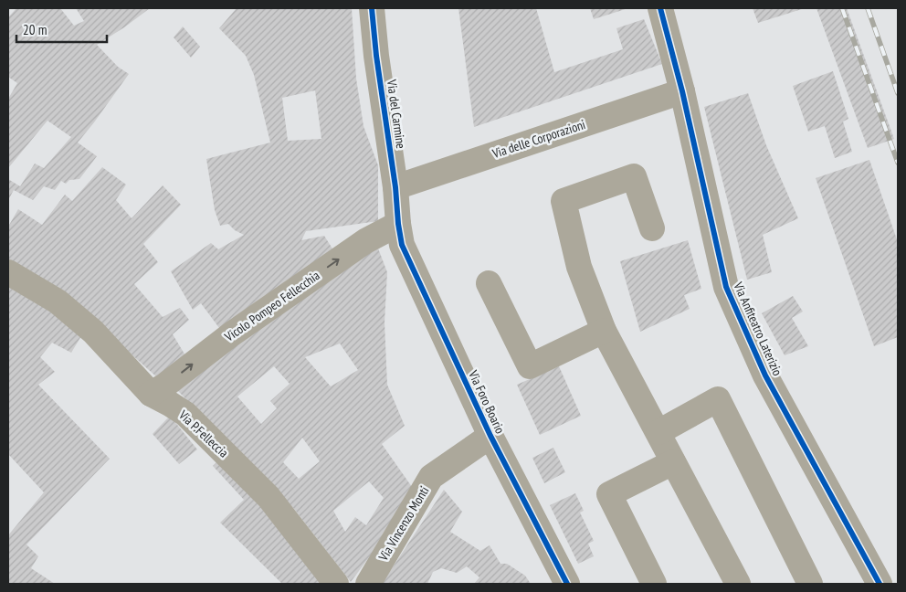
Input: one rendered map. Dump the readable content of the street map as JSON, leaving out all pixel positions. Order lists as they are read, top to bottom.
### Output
{
  "streets": {
    "street": [
      "Via del Carmine",
      "Via delle Corporazioni",
      "Vicolo Pompeo Fellecchia",
      "Via Anfiteatro Laterizio",
      "Via Foro Boario",
      "Via P.Felleccia",
      "Via Vincenzo Monti"
    ]
  },
  "crossings": [
    ["Via del Carmine", "Via delle Corporazioni"],
    ["Via del Carmine", "Vicolo Pompeo Fellecchia"],
    ["Via del Carmine", "Via Foro Boario"],
    ["Via delle Corporazioni", "Via Anfiteatro Laterizio"],
    ["Vicolo Pompeo Fellecchia", "Via Foro Boario"],
    ["Vicolo Pompeo Fellecchia", "Via P.Felleccia"],
    ["Via Foro Boario", "Via Vincenzo Monti"]
  ],
  "one_way": ["Vicolo Pompeo Fellecchia"],
  "scale_bar": "20 m"
}
